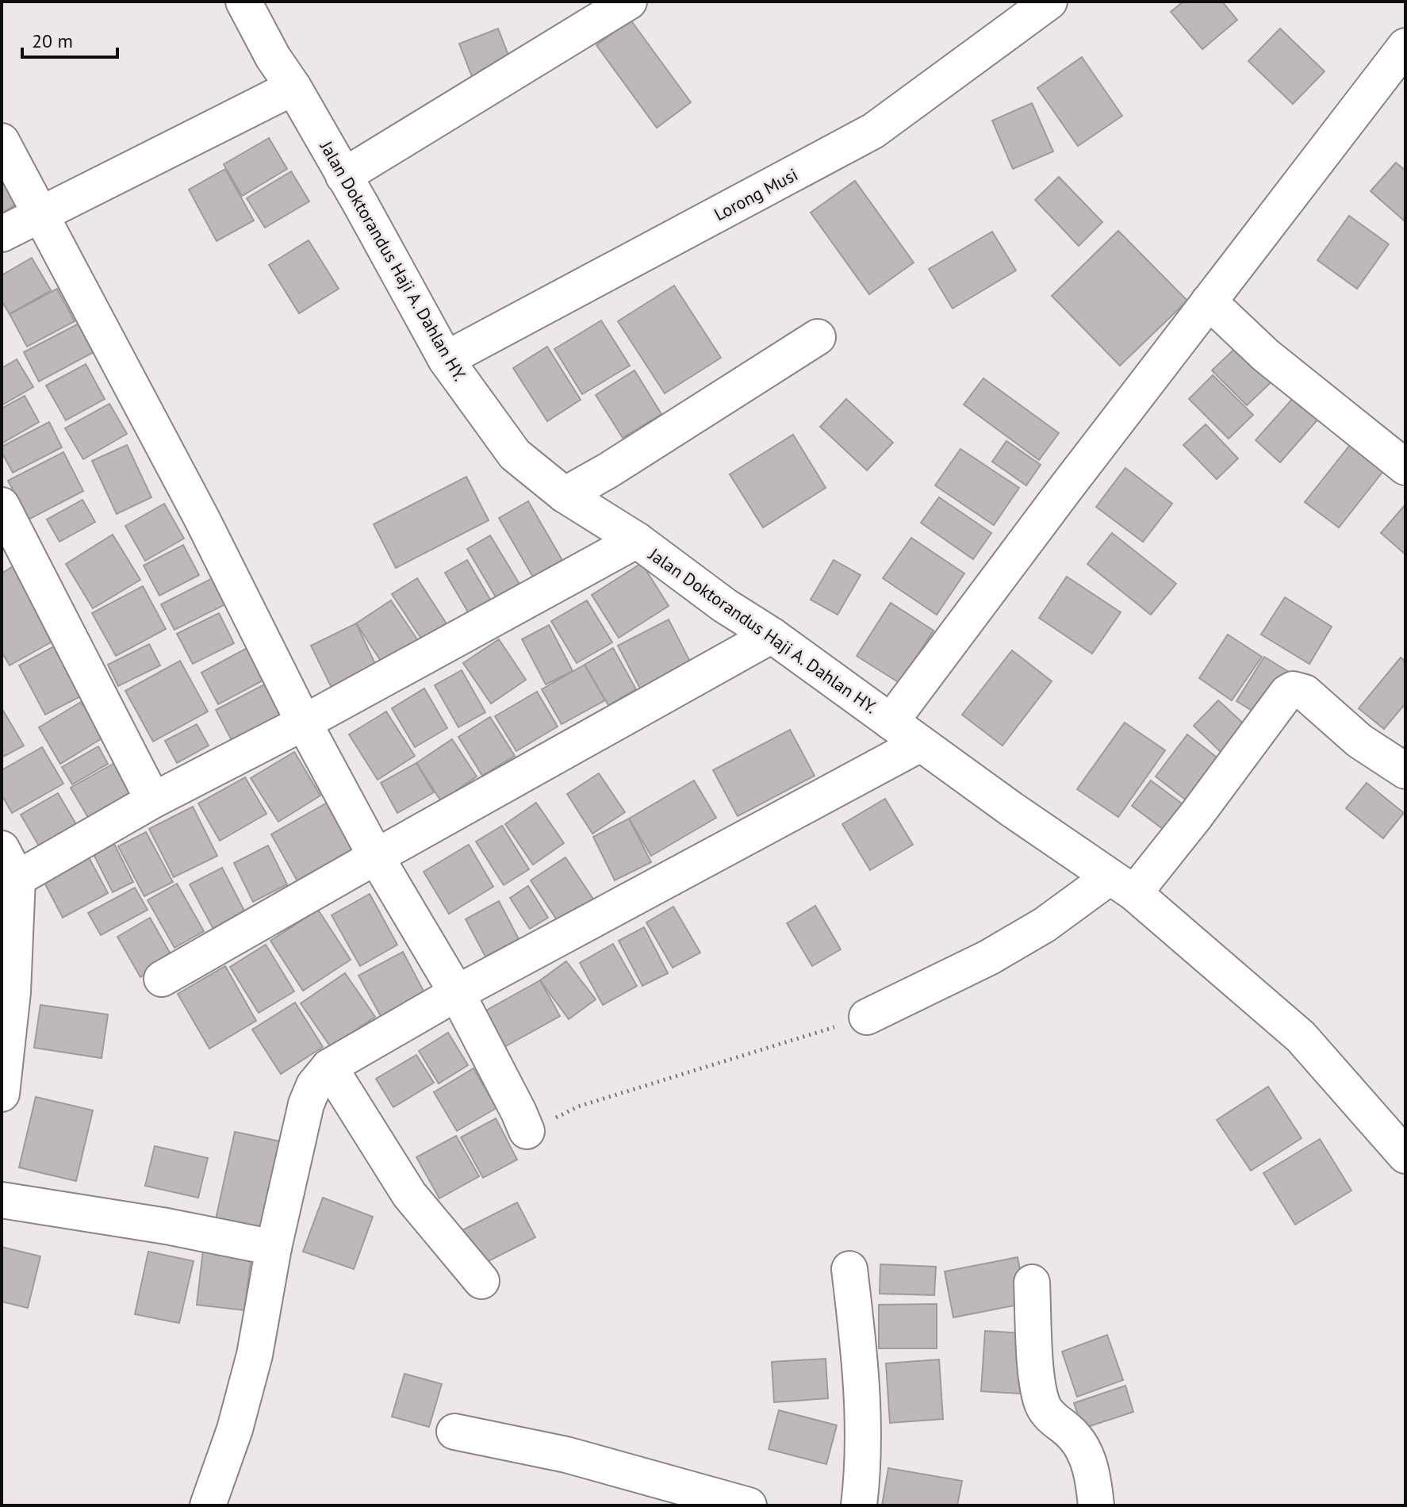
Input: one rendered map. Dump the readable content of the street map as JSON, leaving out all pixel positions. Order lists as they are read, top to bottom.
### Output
{
  "streets": {
    "street": ["Lorong Musi", "Jalan Doktorandus Haji A. Dahlan HY."]
  },
  "crossings": [
    ["Lorong Musi", "Jalan Doktorandus Haji A. Dahlan HY."]
  ],
  "scale_bar": "20 m"
}
